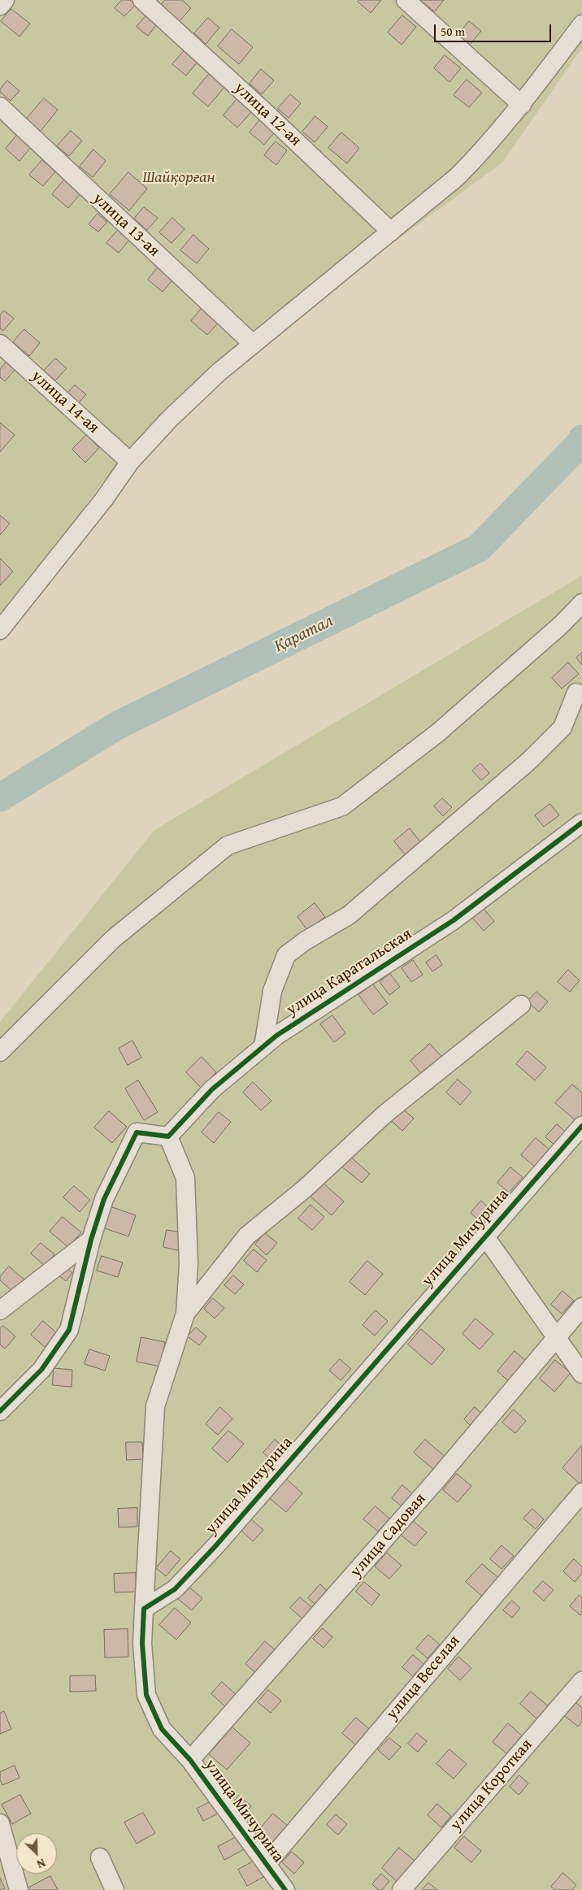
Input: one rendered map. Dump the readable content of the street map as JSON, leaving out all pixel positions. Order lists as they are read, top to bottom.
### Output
{
  "streets": {
    "street": [
      "улица 12-ая",
      "улица 13-ая",
      "улица 14-ая",
      "улица Каратальская",
      "улица Мичурина",
      "улица Садовая",
      "улица Веселая",
      "улица Короткая"
    ]
  },
  "crossings": [
    ["улица Мичурина", "улица Садовая"],
    ["улица Мичурина", "улица Веселая"]
  ],
  "water": ["Қаратал"],
  "parks": ["Шайқорған"],
  "scale_bar": "50 m",
  "north": "bottom right"
}
